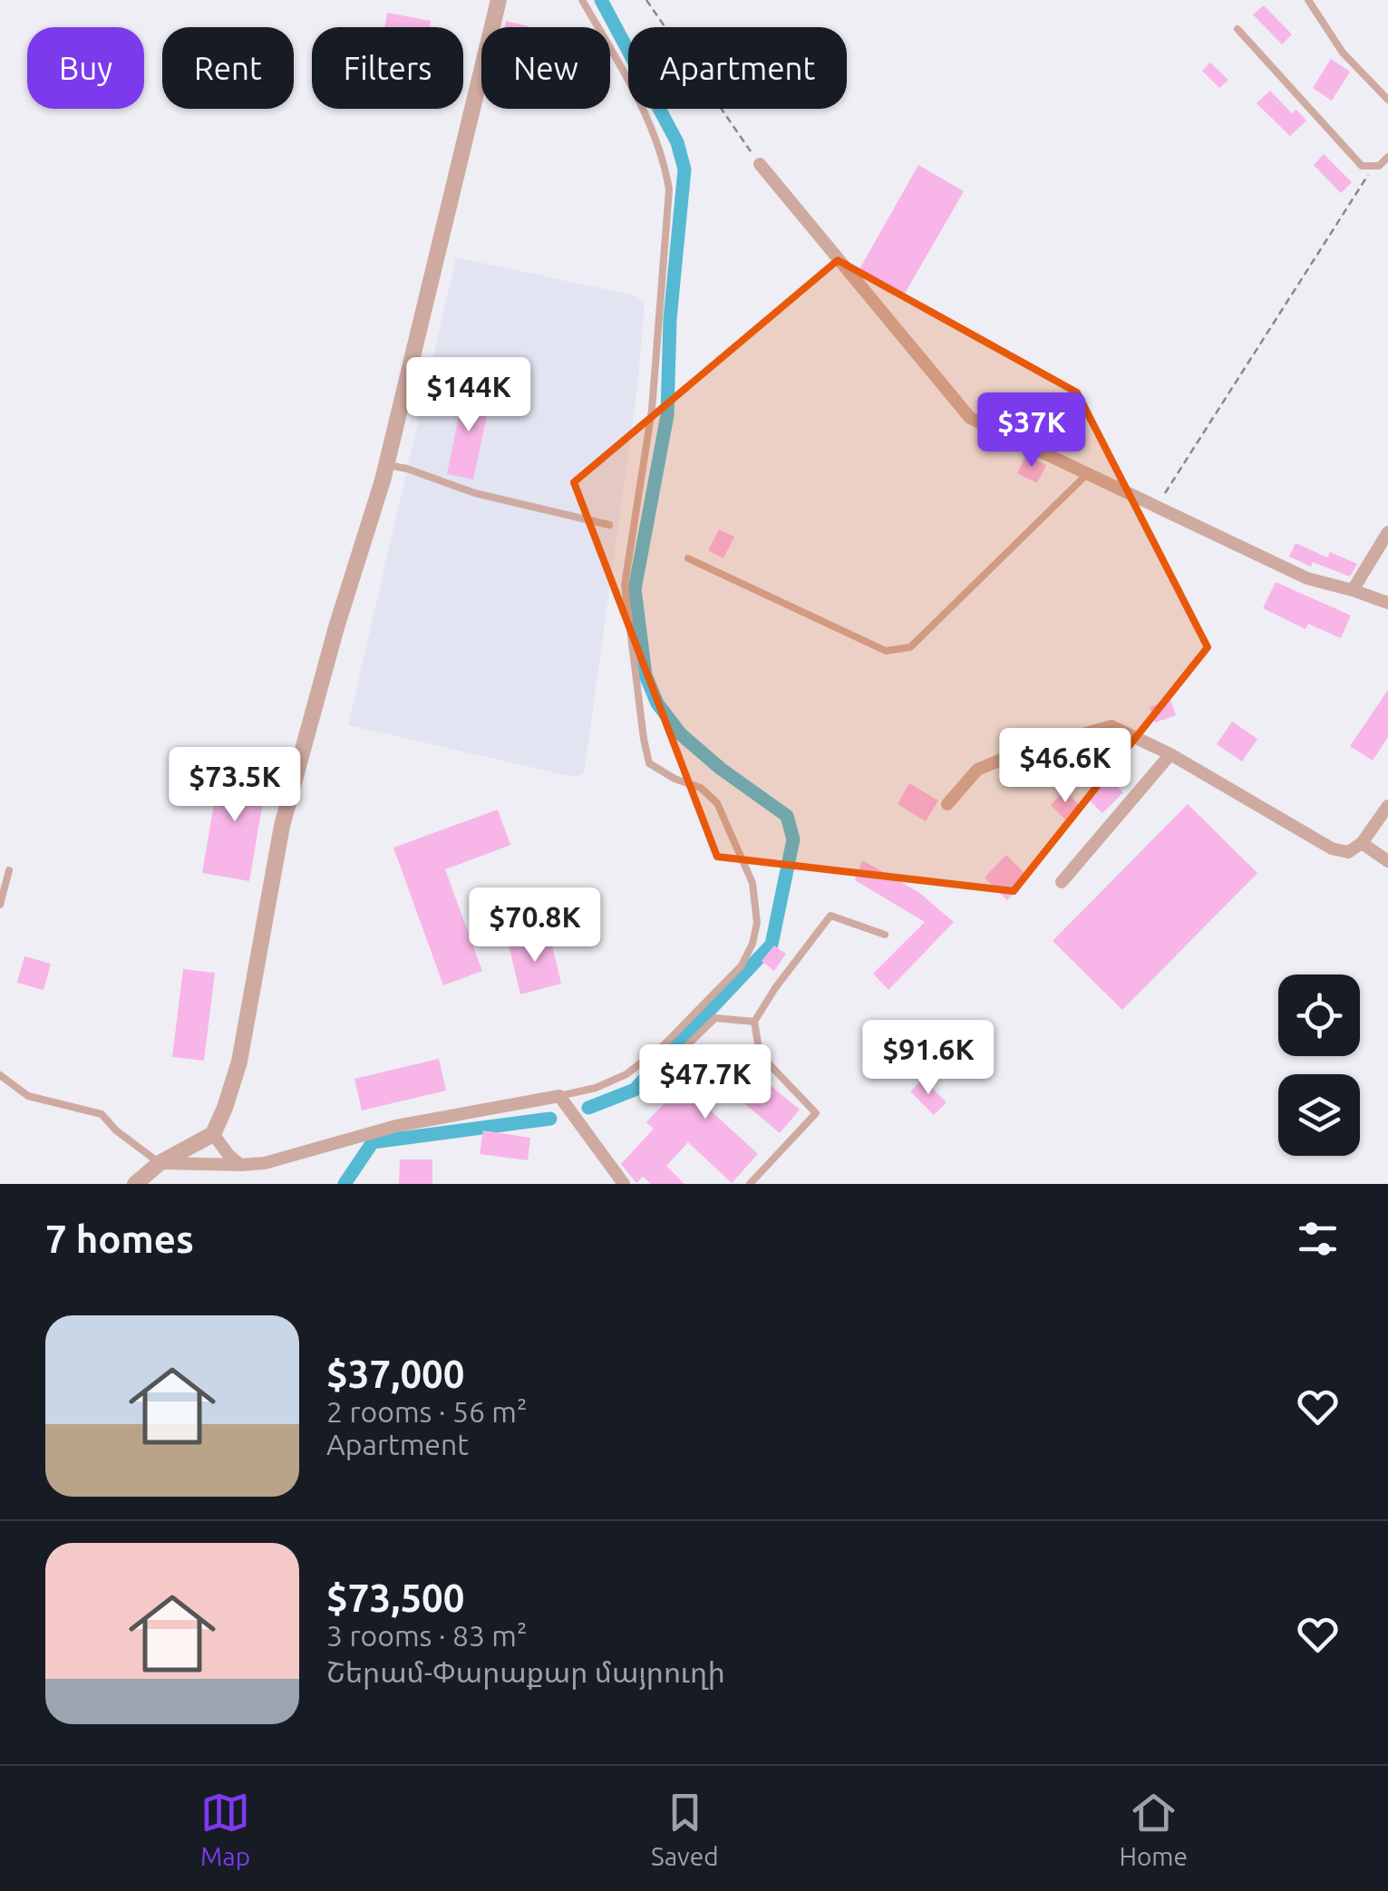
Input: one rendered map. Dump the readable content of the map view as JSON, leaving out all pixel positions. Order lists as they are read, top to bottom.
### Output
{
  "page": {
    "chip": [
      "Buy",
      "Rent",
      "Filters",
      "New",
      "Apartment"
    ],
    "price": [
      "$144K",
      "$37K",
      "$46.6K",
      "$73.5K",
      "$70.8K",
      "$91.6K",
      "$47.7K"
    ],
    "heading": "7 homes",
    "list": [
      {
        "name": "$37,000",
        "note": "2 rooms · 56 m² · Apartment"
      },
      {
        "name": "$73,500",
        "note": "3 rooms · 83 m² · Շերամ-Փարաքար մայրուղի"
      }
    ],
    "tabs": ["Map", "Saved", "Home"]
  }
}
